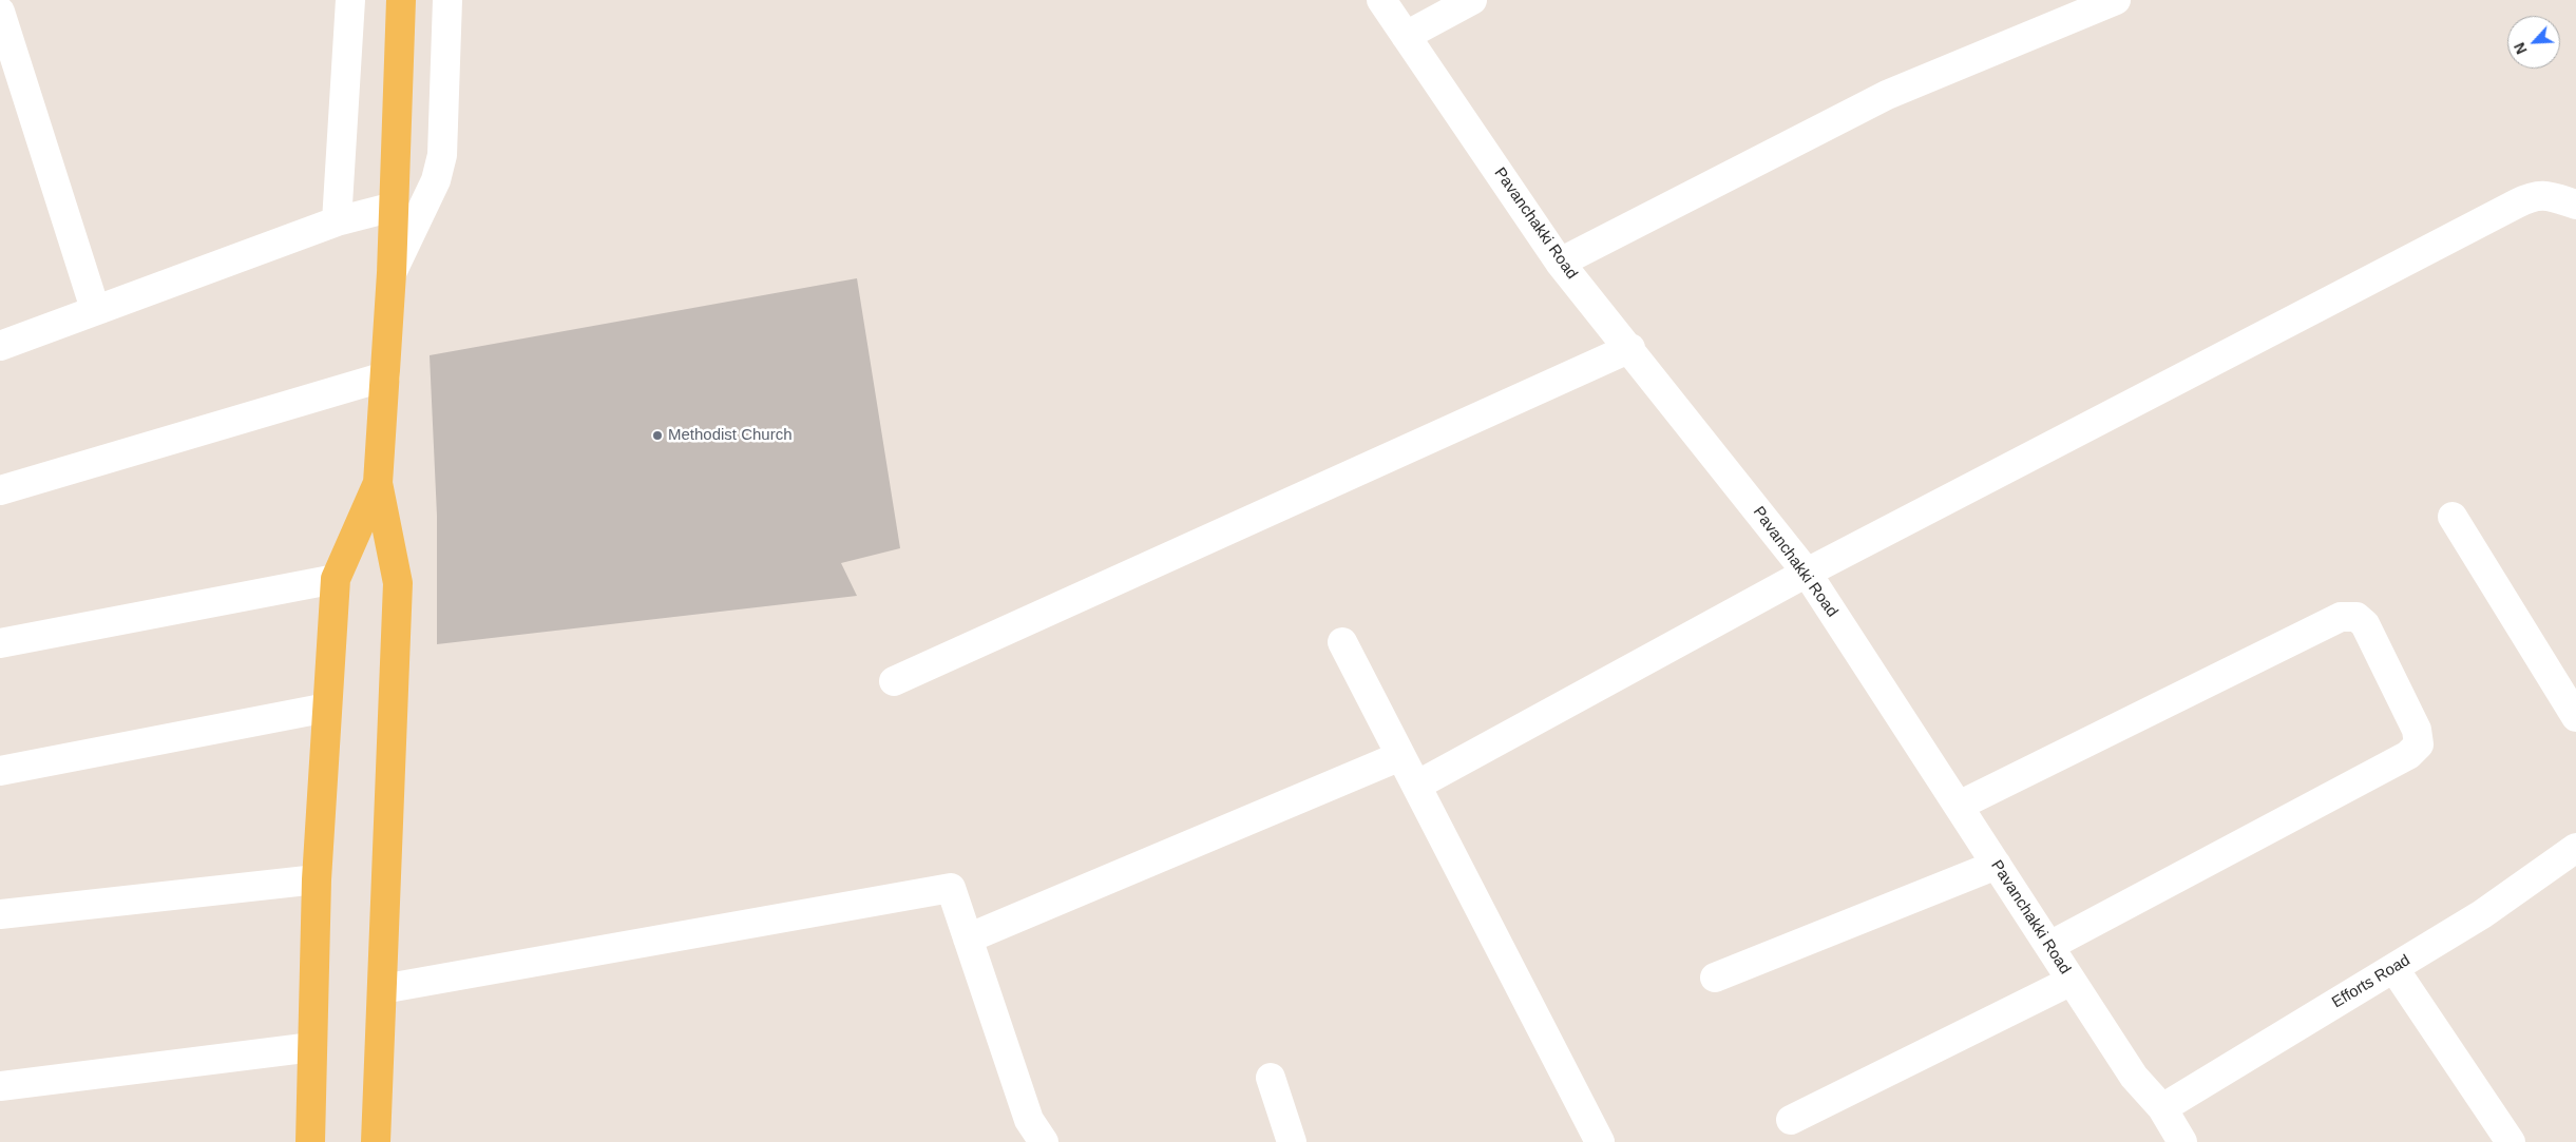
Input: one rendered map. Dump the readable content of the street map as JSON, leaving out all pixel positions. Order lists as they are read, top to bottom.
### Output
{
  "streets": {
    "street": ["Pavanchakki Road", "Efforts Road"]
  },
  "crossings": [
    ["Pavanchakki Road", "Efforts Road"]
  ],
  "places": ["Methodist Church"],
  "north": "bottom left"
}
